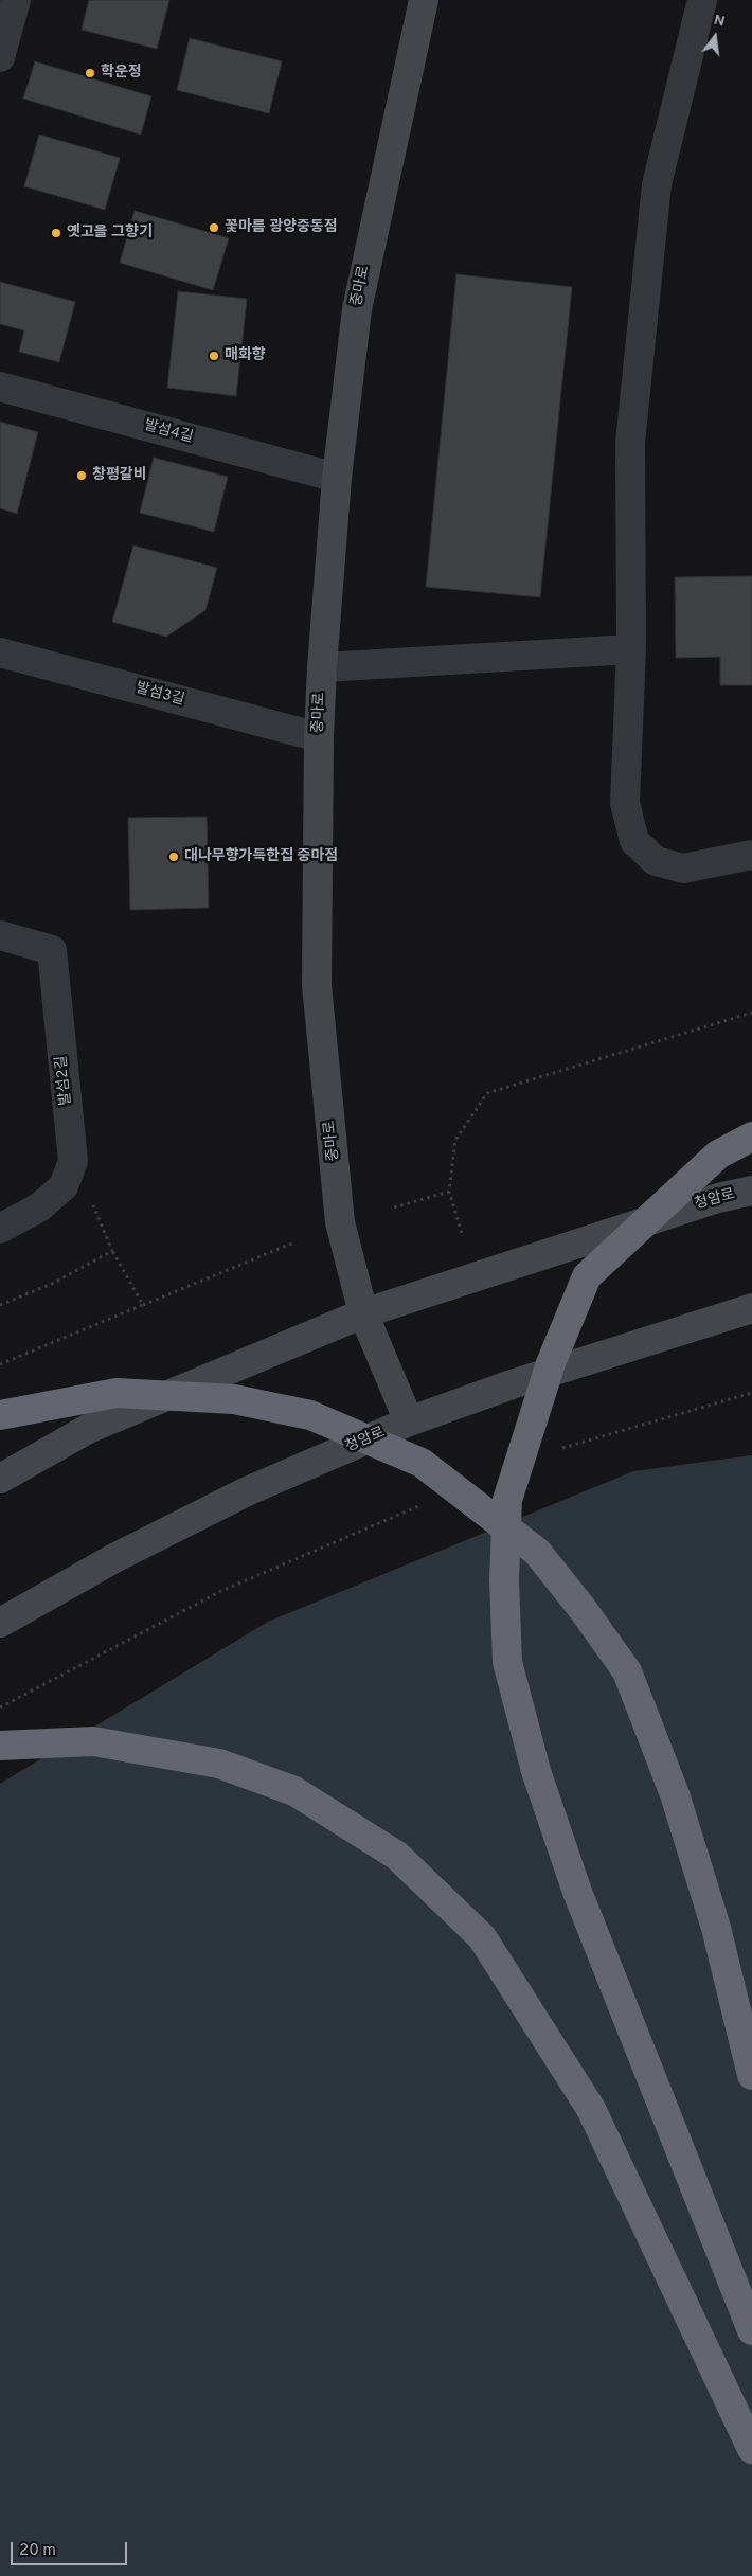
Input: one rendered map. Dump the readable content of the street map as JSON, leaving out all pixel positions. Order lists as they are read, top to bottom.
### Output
{
  "streets": {
    "main road": ["중마로", "청암로"],
    "street": ["발섬4길", "발섬3길", "발섬2길"]
  },
  "crossings": [
    ["중마로", "발섬4길"],
    ["중마로", "발섬3길"],
    ["중마로", "청암로"]
  ],
  "places": [
    "학운정",
    "꽃마름 광양중동점",
    "옛고을 그향기",
    "매화향",
    "창평갈비",
    "대나무향가득한집 중마점"
  ],
  "scale_bar": "20 m",
  "north": "top"
}
